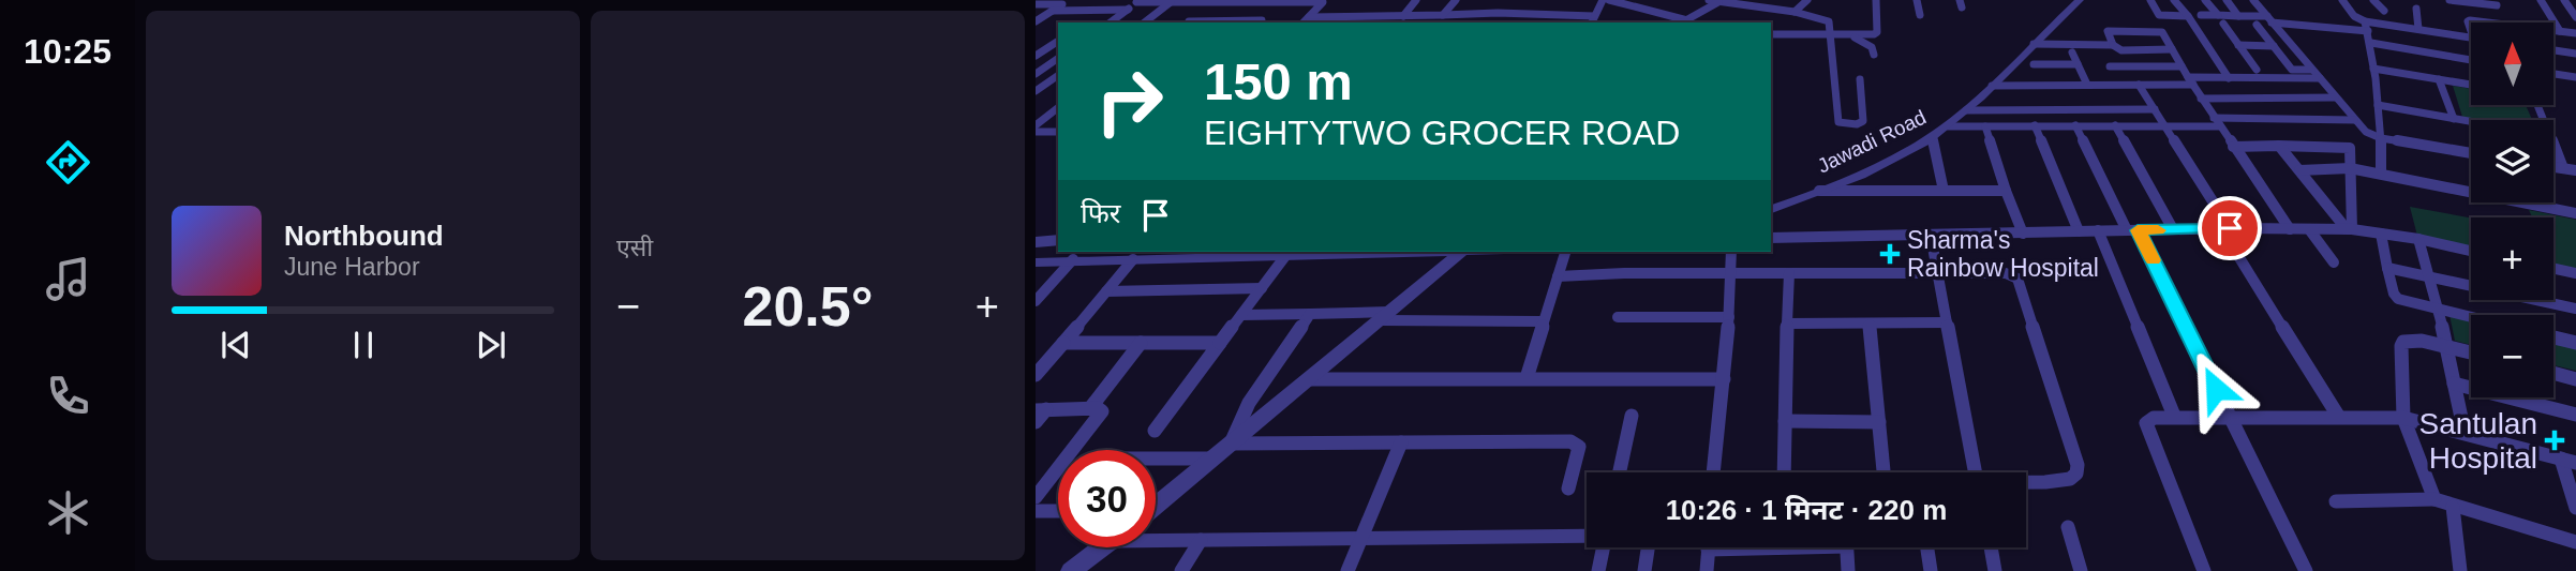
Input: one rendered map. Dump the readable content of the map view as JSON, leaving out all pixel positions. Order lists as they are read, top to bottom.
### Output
{
  "streets": {
    "street": ["Jawadi Road"]
  },
  "places": {
    "health": ["Sharma's Rainbow Hospital", "Santulan Hospital"]
  },
  "north": "top",
  "page": {
    "tabs": "10:25",
    "tile": "एसी",
    "map_buttons": ["+", "−"],
    "turn": ["150 m", "EIGHTYTWO GROCER ROAD"],
    "then": "फिर",
    "song": ["Northbound", "June Harbor"],
    "heat": ["−", "20.5°", "+"],
    "limit": "30",
    "trip": "10:26 · 1 मिनट · 220 m"
  }
}
